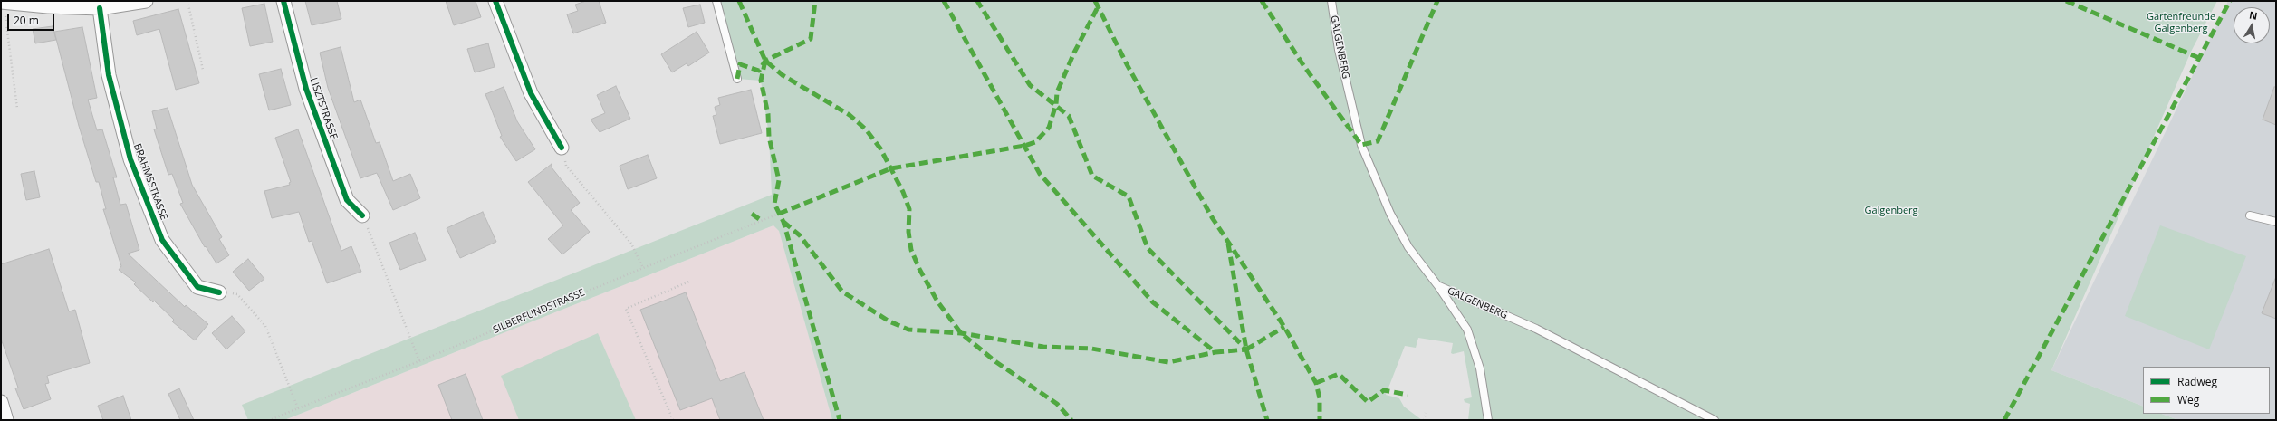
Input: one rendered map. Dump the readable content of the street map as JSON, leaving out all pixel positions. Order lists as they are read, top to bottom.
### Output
{
  "streets": {
    "street": ["LISZTSTRASSE", "BRAHMSSTRASSE"],
    "lane": ["GALGENBERG"],
    "path": ["SILBERFUNDSTRASSE"]
  },
  "parks": ["Gartenfreunde Galgenberg", "Galgenberg"],
  "legend": ["Radweg", "Weg"],
  "scale_bar": "20 m",
  "north": "top"
}
